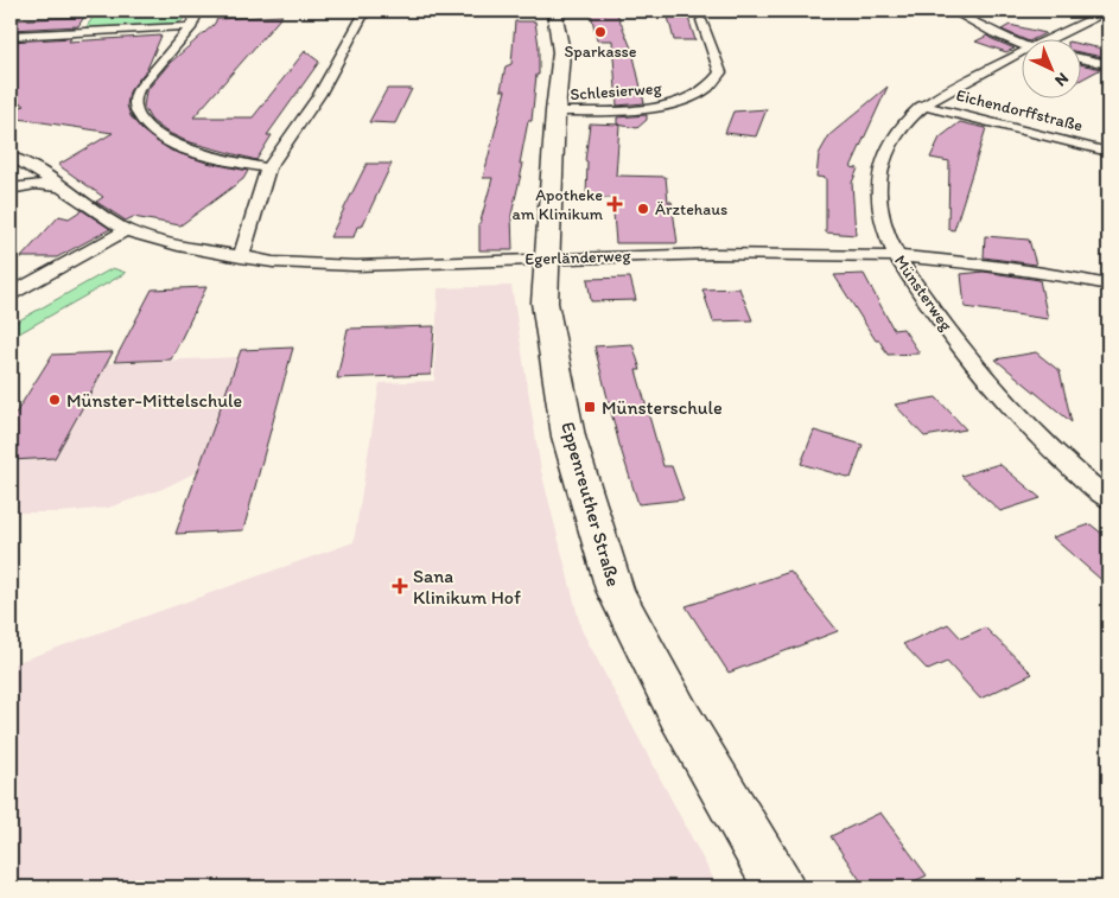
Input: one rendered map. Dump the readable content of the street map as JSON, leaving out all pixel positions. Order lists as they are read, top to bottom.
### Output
{
  "streets": {
    "main road": ["Eppenreuther Straße"],
    "street": [
      "Schlesierweg",
      "Eichendorffstraße",
      "Egerländerweg",
      "Münsterweg"
    ]
  },
  "crossings": [
    ["Schlesierweg", "Eppenreuther Straße"],
    ["Eichendorffstraße", "Münsterweg"],
    ["Egerländerweg", "Münsterweg"],
    ["Egerländerweg", "Eppenreuther Straße"]
  ],
  "places": {
    "other": ["Sparkasse", "Ärztehaus", "Münster-Mittelschule"],
    "health": ["Apotheke am Klinikum", "Sana Klinikum Hof"],
    "transit": ["Münsterschule"]
  },
  "north": "bottom right"
}
